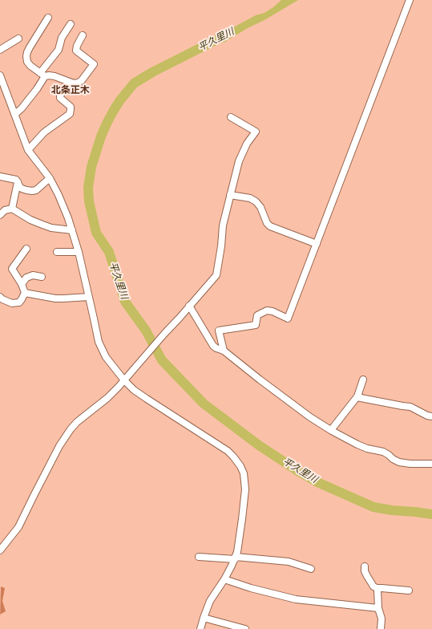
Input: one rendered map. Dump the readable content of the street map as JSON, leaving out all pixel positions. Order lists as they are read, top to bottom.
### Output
{
  "districts": ["北条正木"],
  "water": ["平久里川"]
}
